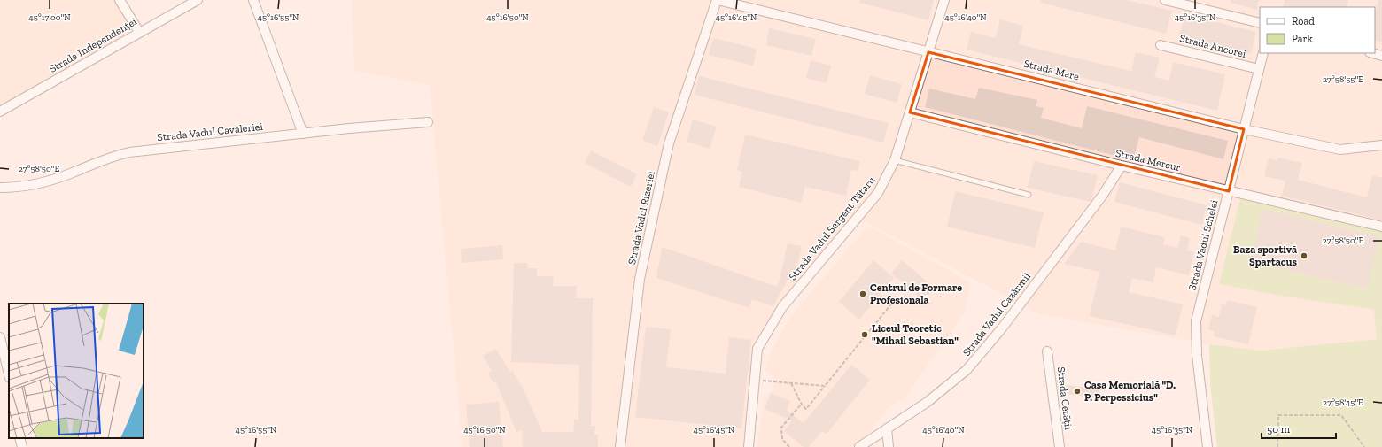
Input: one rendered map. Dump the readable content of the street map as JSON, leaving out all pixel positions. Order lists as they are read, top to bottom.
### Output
{
  "streets": {
    "street": [
      "Strada Independenței",
      "Strada Ancorei",
      "Strada Mare",
      "Strada Vadul Cavaleriei",
      "Strada Mercur",
      "Strada Vadul Rizeriei",
      "Strada Vadul Sergent Tătaru",
      "Strada Vadul Schelei",
      "Strada Vadul Cazărmii",
      "Strada Cetății"
    ]
  },
  "crossings": [
    ["Strada Ancorei", "Strada Vadul Schelei"],
    ["Strada Mare", "Strada Vadul Rizeriei"],
    ["Strada Mare", "Strada Vadul Sergent Tătaru"],
    ["Strada Mare", "Strada Vadul Schelei"],
    ["Strada Mercur", "Strada Vadul Sergent Tătaru"],
    ["Strada Mercur", "Strada Vadul Schelei"],
    ["Strada Mercur", "Strada Vadul Cazărmii"]
  ],
  "places": [
    "Baza sportivă Spartacus",
    "Centrul de Formare Profesională",
    "Liceul Teoretic \"Mihail Sebastian\"",
    "Casa Memorială \"D. P. Perpessicius\""
  ],
  "legend": ["Road", "Park"],
  "scale_bar": "50 m",
  "coordinates": [
    "45°17'00\"N",
    "45°16'55\"N",
    "45°16'40\"N",
    "45°16'35\"N",
    "45°16'50\"N",
    "45°16'45\"N",
    "27°58'55\"E",
    "27°58'50\"E",
    "27°58'45\"E"
  ]
}
